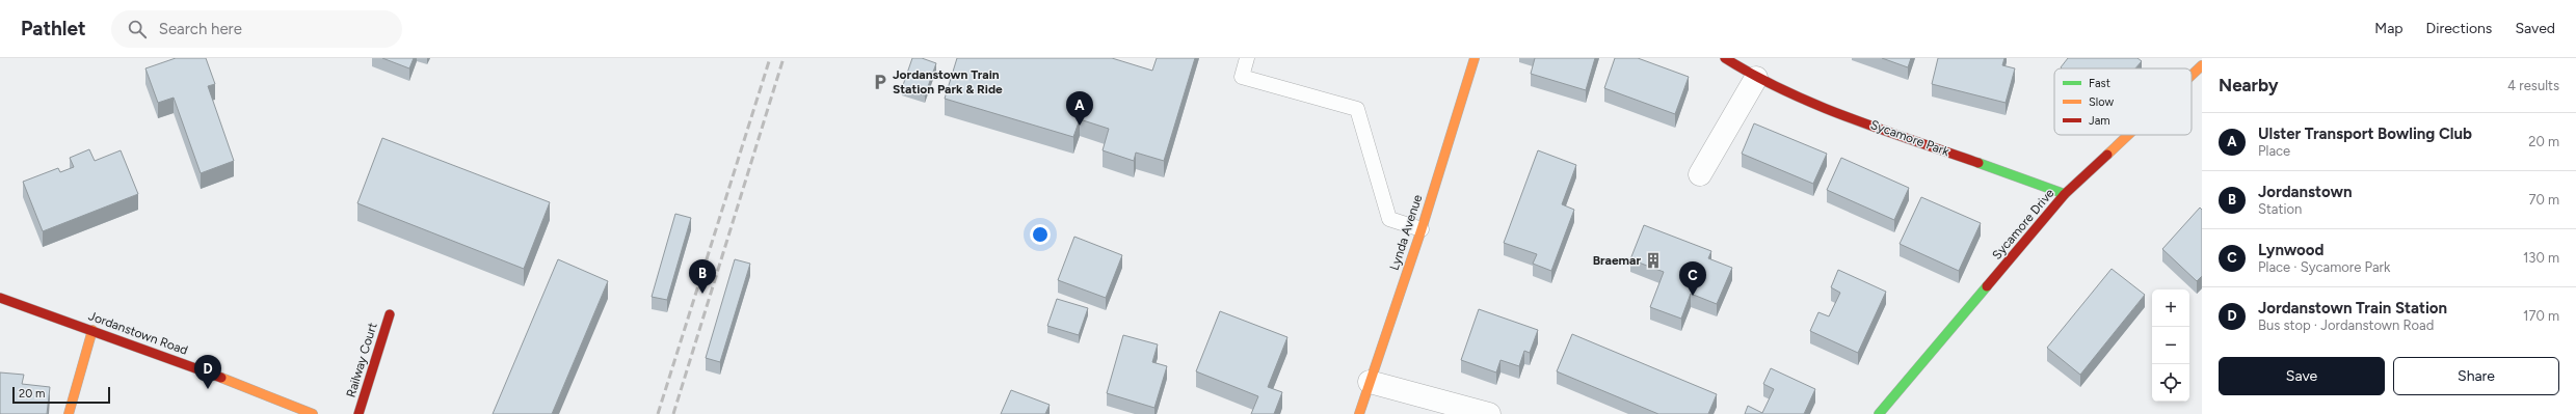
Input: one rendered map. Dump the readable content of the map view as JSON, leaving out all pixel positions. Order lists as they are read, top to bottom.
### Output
{
  "streets": {
    "street": [
      "Sycamore Park",
      "Sycamore Drive",
      "Lynda Avenue",
      "Jordanstown Road",
      "Railway Court"
    ]
  },
  "crossings": [
    ["Sycamore Park", "Sycamore Drive"]
  ],
  "places": {
    "parking": ["Jordanstown Train Station Park & Ride"],
    "building": ["Braemar"]
  },
  "legend": ["Fast", "Slow", "Jam"],
  "scale_bar": "20 m",
  "page": {
    "header": "Pathlet",
    "search": "Search here",
    "nav": ["Map", "Directions", "Saved"],
    "heading": ["Nearby", "4 results"],
    "pins": [
      "A",
      "B",
      "C",
      "D"
    ],
    "list": [
      {
        "mark": "A",
        "name": "Ulster Transport Bowling Club",
        "note": "Place",
        "value": "20 m"
      },
      {
        "mark": "B",
        "name": "Jordanstown",
        "note": "Station",
        "value": "70 m"
      },
      {
        "mark": "C",
        "name": "Lynwood",
        "note": "Place · Sycamore Park",
        "value": "130 m"
      },
      {
        "mark": "D",
        "name": "Jordanstown Train Station",
        "note": "Bus stop · Jordanstown Road",
        "value": "170 m"
      }
    ],
    "map_buttons": ["+", "−"],
    "buttons": ["Save", "Share"],
    "scale": "20 m"
  }
}
